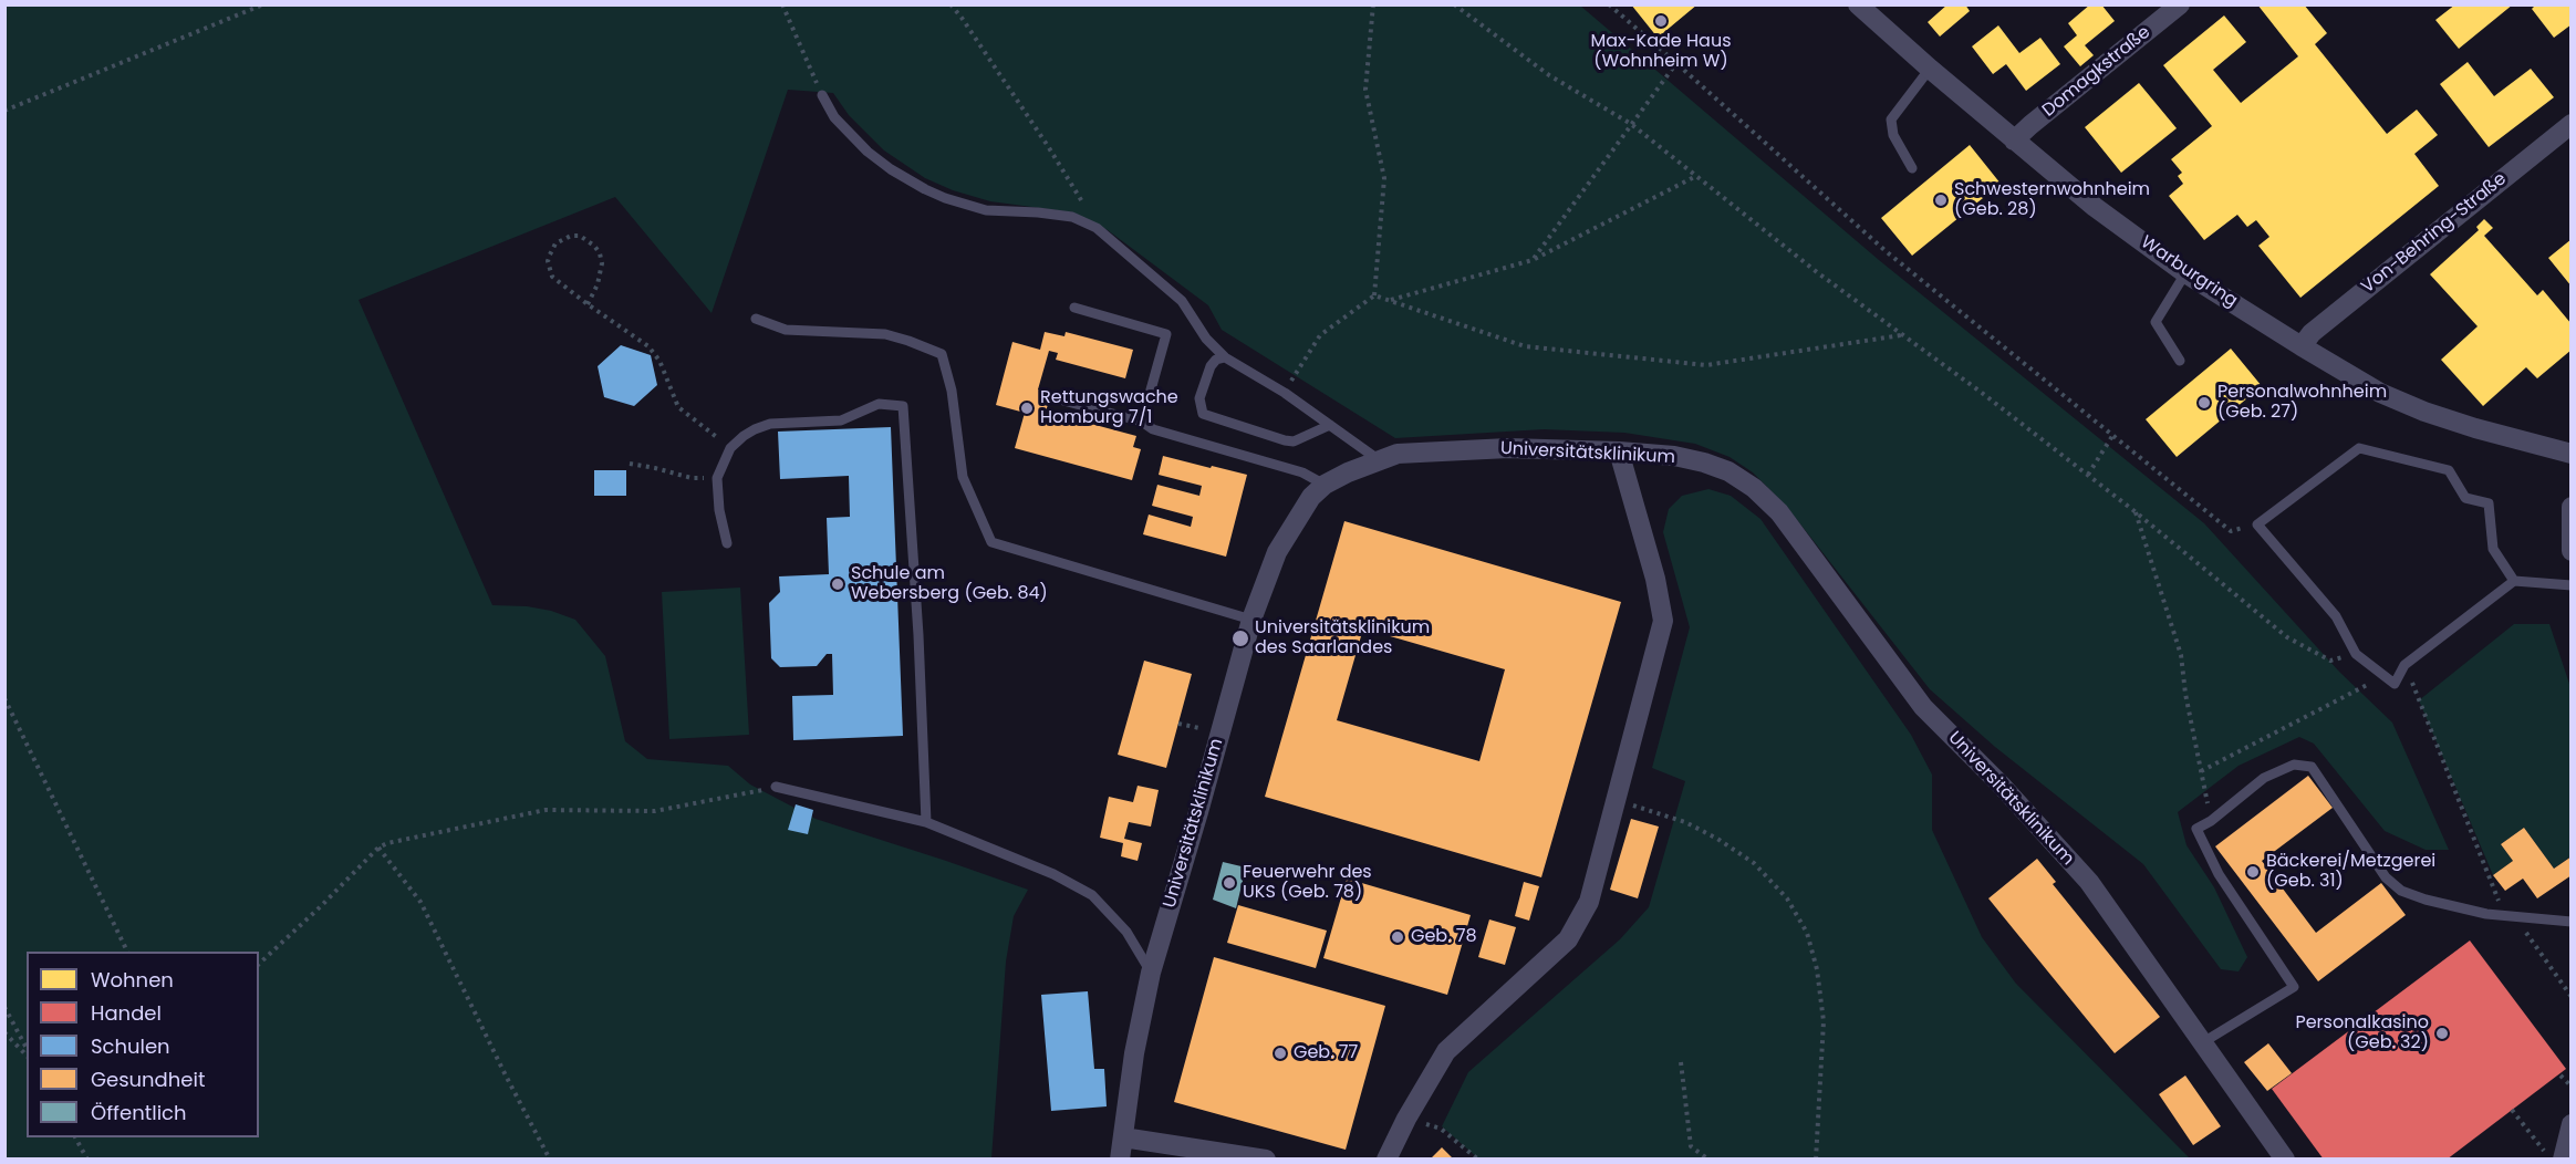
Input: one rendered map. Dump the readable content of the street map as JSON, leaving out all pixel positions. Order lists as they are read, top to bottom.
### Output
{
  "streets": {
    "street": [
      "Domagkstraße",
      "Von-Behring-Straße",
      "Warburgring",
      "Universitätsklinikum"
    ]
  },
  "crossings": [
    ["Domagkstraße", "Warburgring"],
    ["Von-Behring-Straße", "Warburgring"]
  ],
  "places": [
    "Max-Kade Haus (Wohnheim W)",
    "Schwesternwohnheim (Geb. 28)",
    "Personalwohnheim (Geb. 27)",
    "Rettungswache Homburg 7/1",
    "Schule am Webersberg (Geb. 84)",
    "Universitätsklinikum des Saarlandes",
    "Bäckerei/Metzgerei (Geb. 31)",
    "Feuerwehr des UKS (Geb. 78)",
    "Geb. 78",
    "Personalkasino (Geb. 32)",
    "Geb. 77"
  ],
  "legend": [
    "Wohnen",
    "Handel",
    "Schulen",
    "Gesundheit",
    "Öffentlich"
  ]
}
